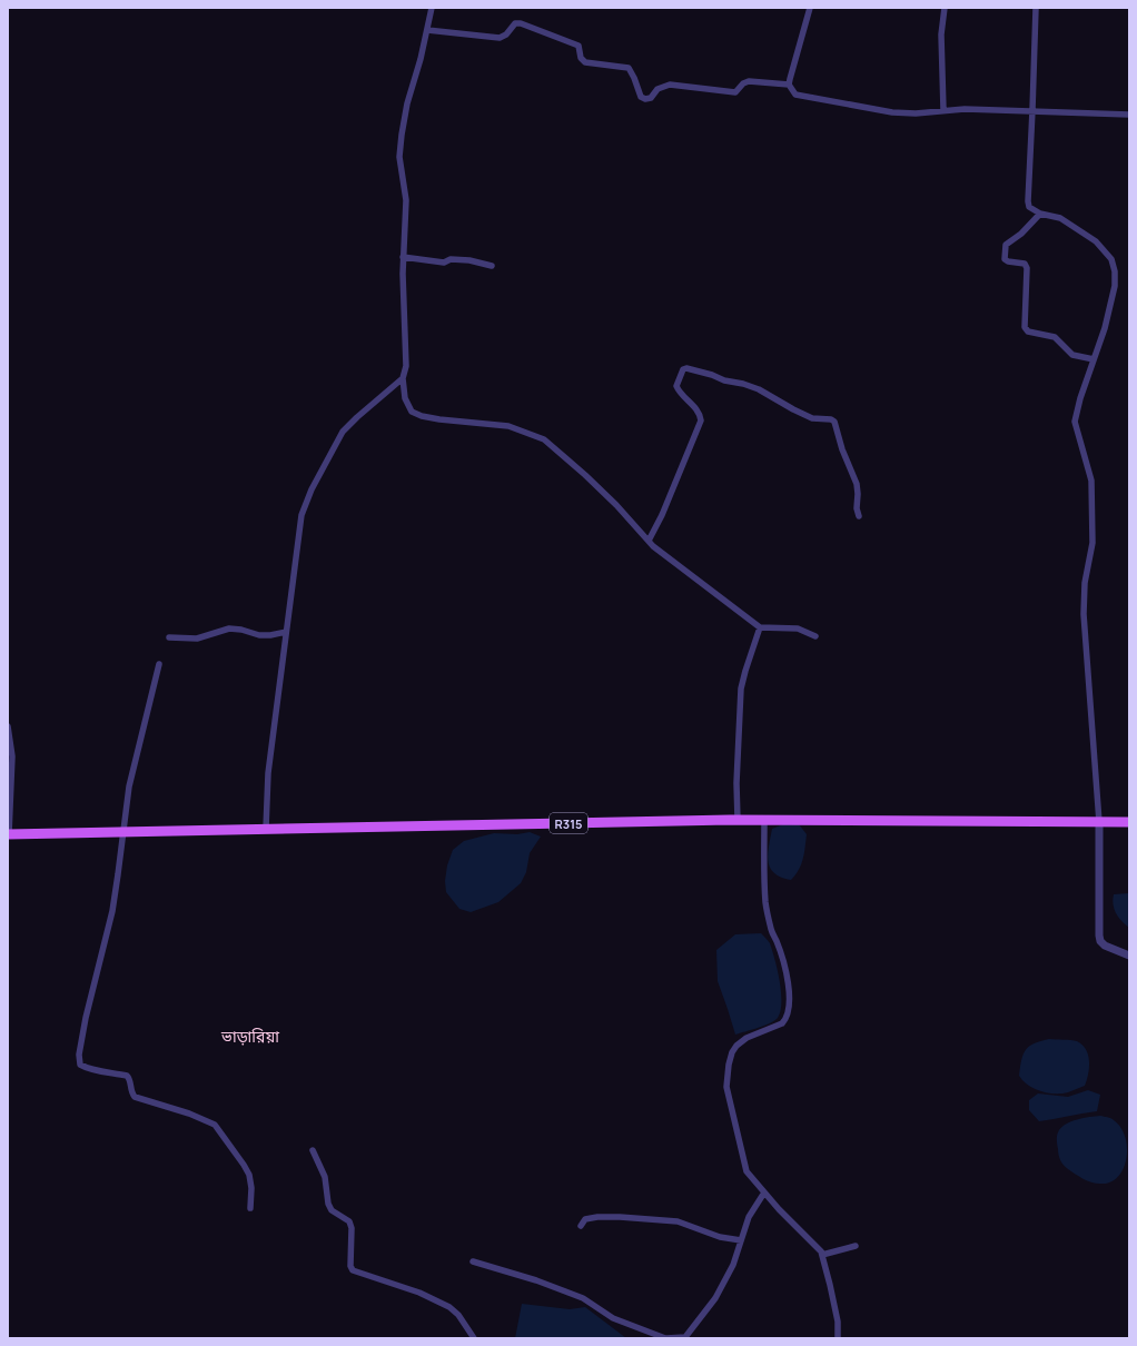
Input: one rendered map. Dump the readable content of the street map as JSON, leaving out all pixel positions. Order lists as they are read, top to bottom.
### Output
{
  "streets": {
    "main road": ["R315"]
  },
  "districts": ["ভাড়ারিয়া"]
}
